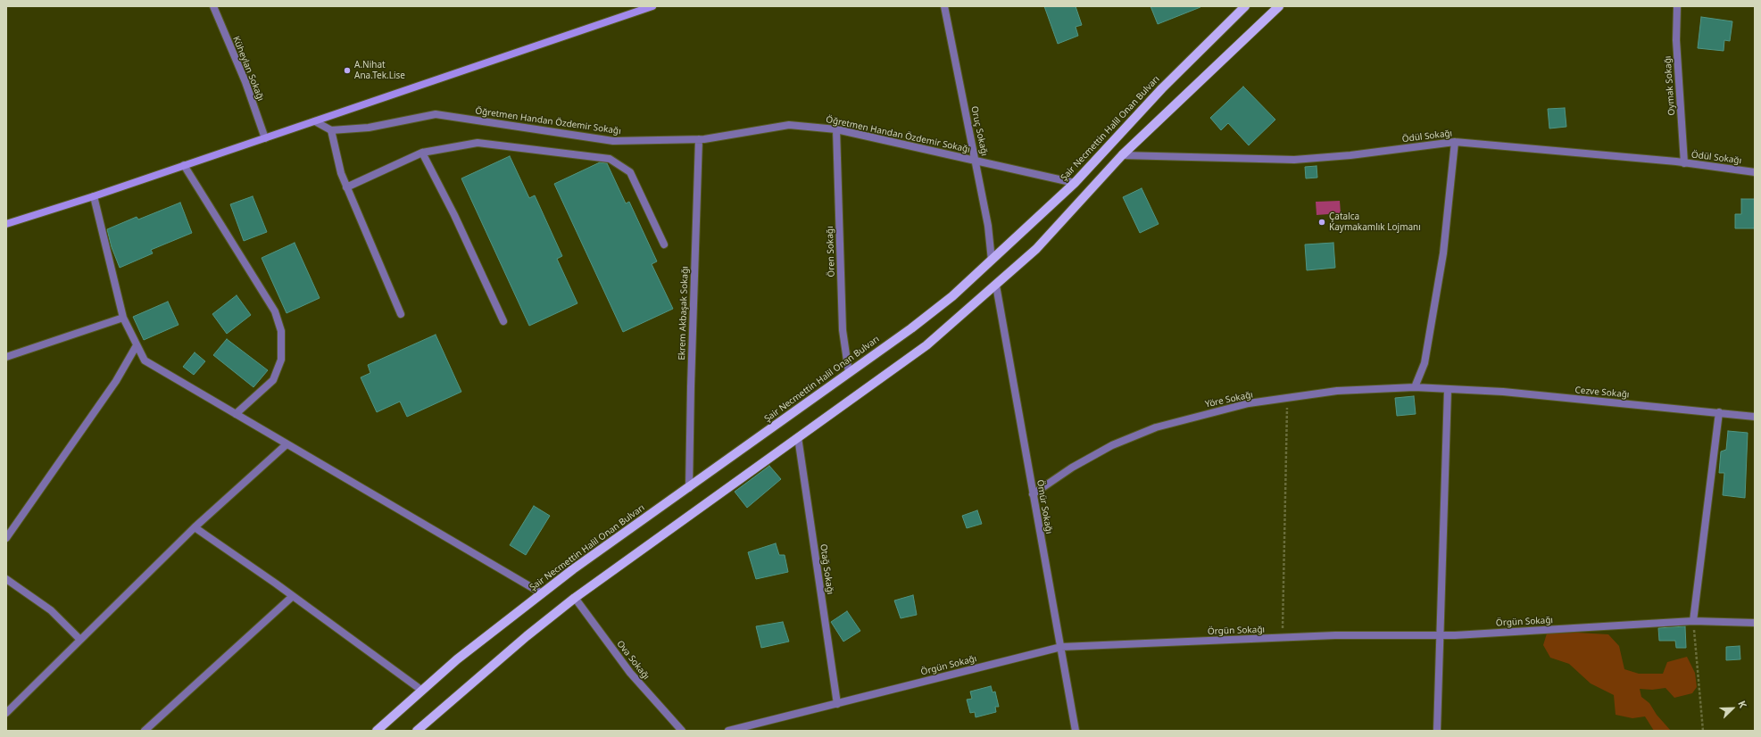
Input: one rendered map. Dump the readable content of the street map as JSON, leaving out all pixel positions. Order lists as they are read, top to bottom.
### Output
{
  "streets": {
    "main road": ["Şair Necmettin Halil Onan Bulvarı"],
    "street": [
      "Küheylan Sokağı",
      "Oymak Sokağı",
      "Öğretmen Handan Özdemir Sokağı",
      "Oruç Sokağı",
      "Ödül Sokağı",
      "Ören Sokağı",
      "Ekrem Akbaşak Sokağı",
      "Cezve Sokağı",
      "Yöre Sokağı",
      "Ömür Sokağı",
      "Otağ Sokağı",
      "Örgün Sokağı",
      "Ova Sokağı"
    ]
  },
  "crossings": [
    ["Oymak Sokağı", "Ödül Sokağı"],
    ["Öğretmen Handan Özdemir Sokağı", "Şair Necmettin Halil Onan Bulvarı"],
    ["Öğretmen Handan Özdemir Sokağı", "Oruç Sokağı"],
    ["Öğretmen Handan Özdemir Sokağı", "Ören Sokağı"],
    ["Öğretmen Handan Özdemir Sokağı", "Ekrem Akbaşak Sokağı"],
    ["Şair Necmettin Halil Onan Bulvarı", "Oruç Sokağı"],
    ["Şair Necmettin Halil Onan Bulvarı", "Ören Sokağı"],
    ["Şair Necmettin Halil Onan Bulvarı", "Ekrem Akbaşak Sokağı"],
    ["Cezve Sokağı", "Yöre Sokağı"],
    ["Yöre Sokağı", "Ömür Sokağı"],
    ["Ömür Sokağı", "Örgün Sokağı"],
    ["Otağ Sokağı", "Örgün Sokağı"]
  ],
  "places": ["A.Nihat Ana.Tek.Lise", "Çatalca Kaymakamlık Lojmanı"],
  "north": "top right"
}
